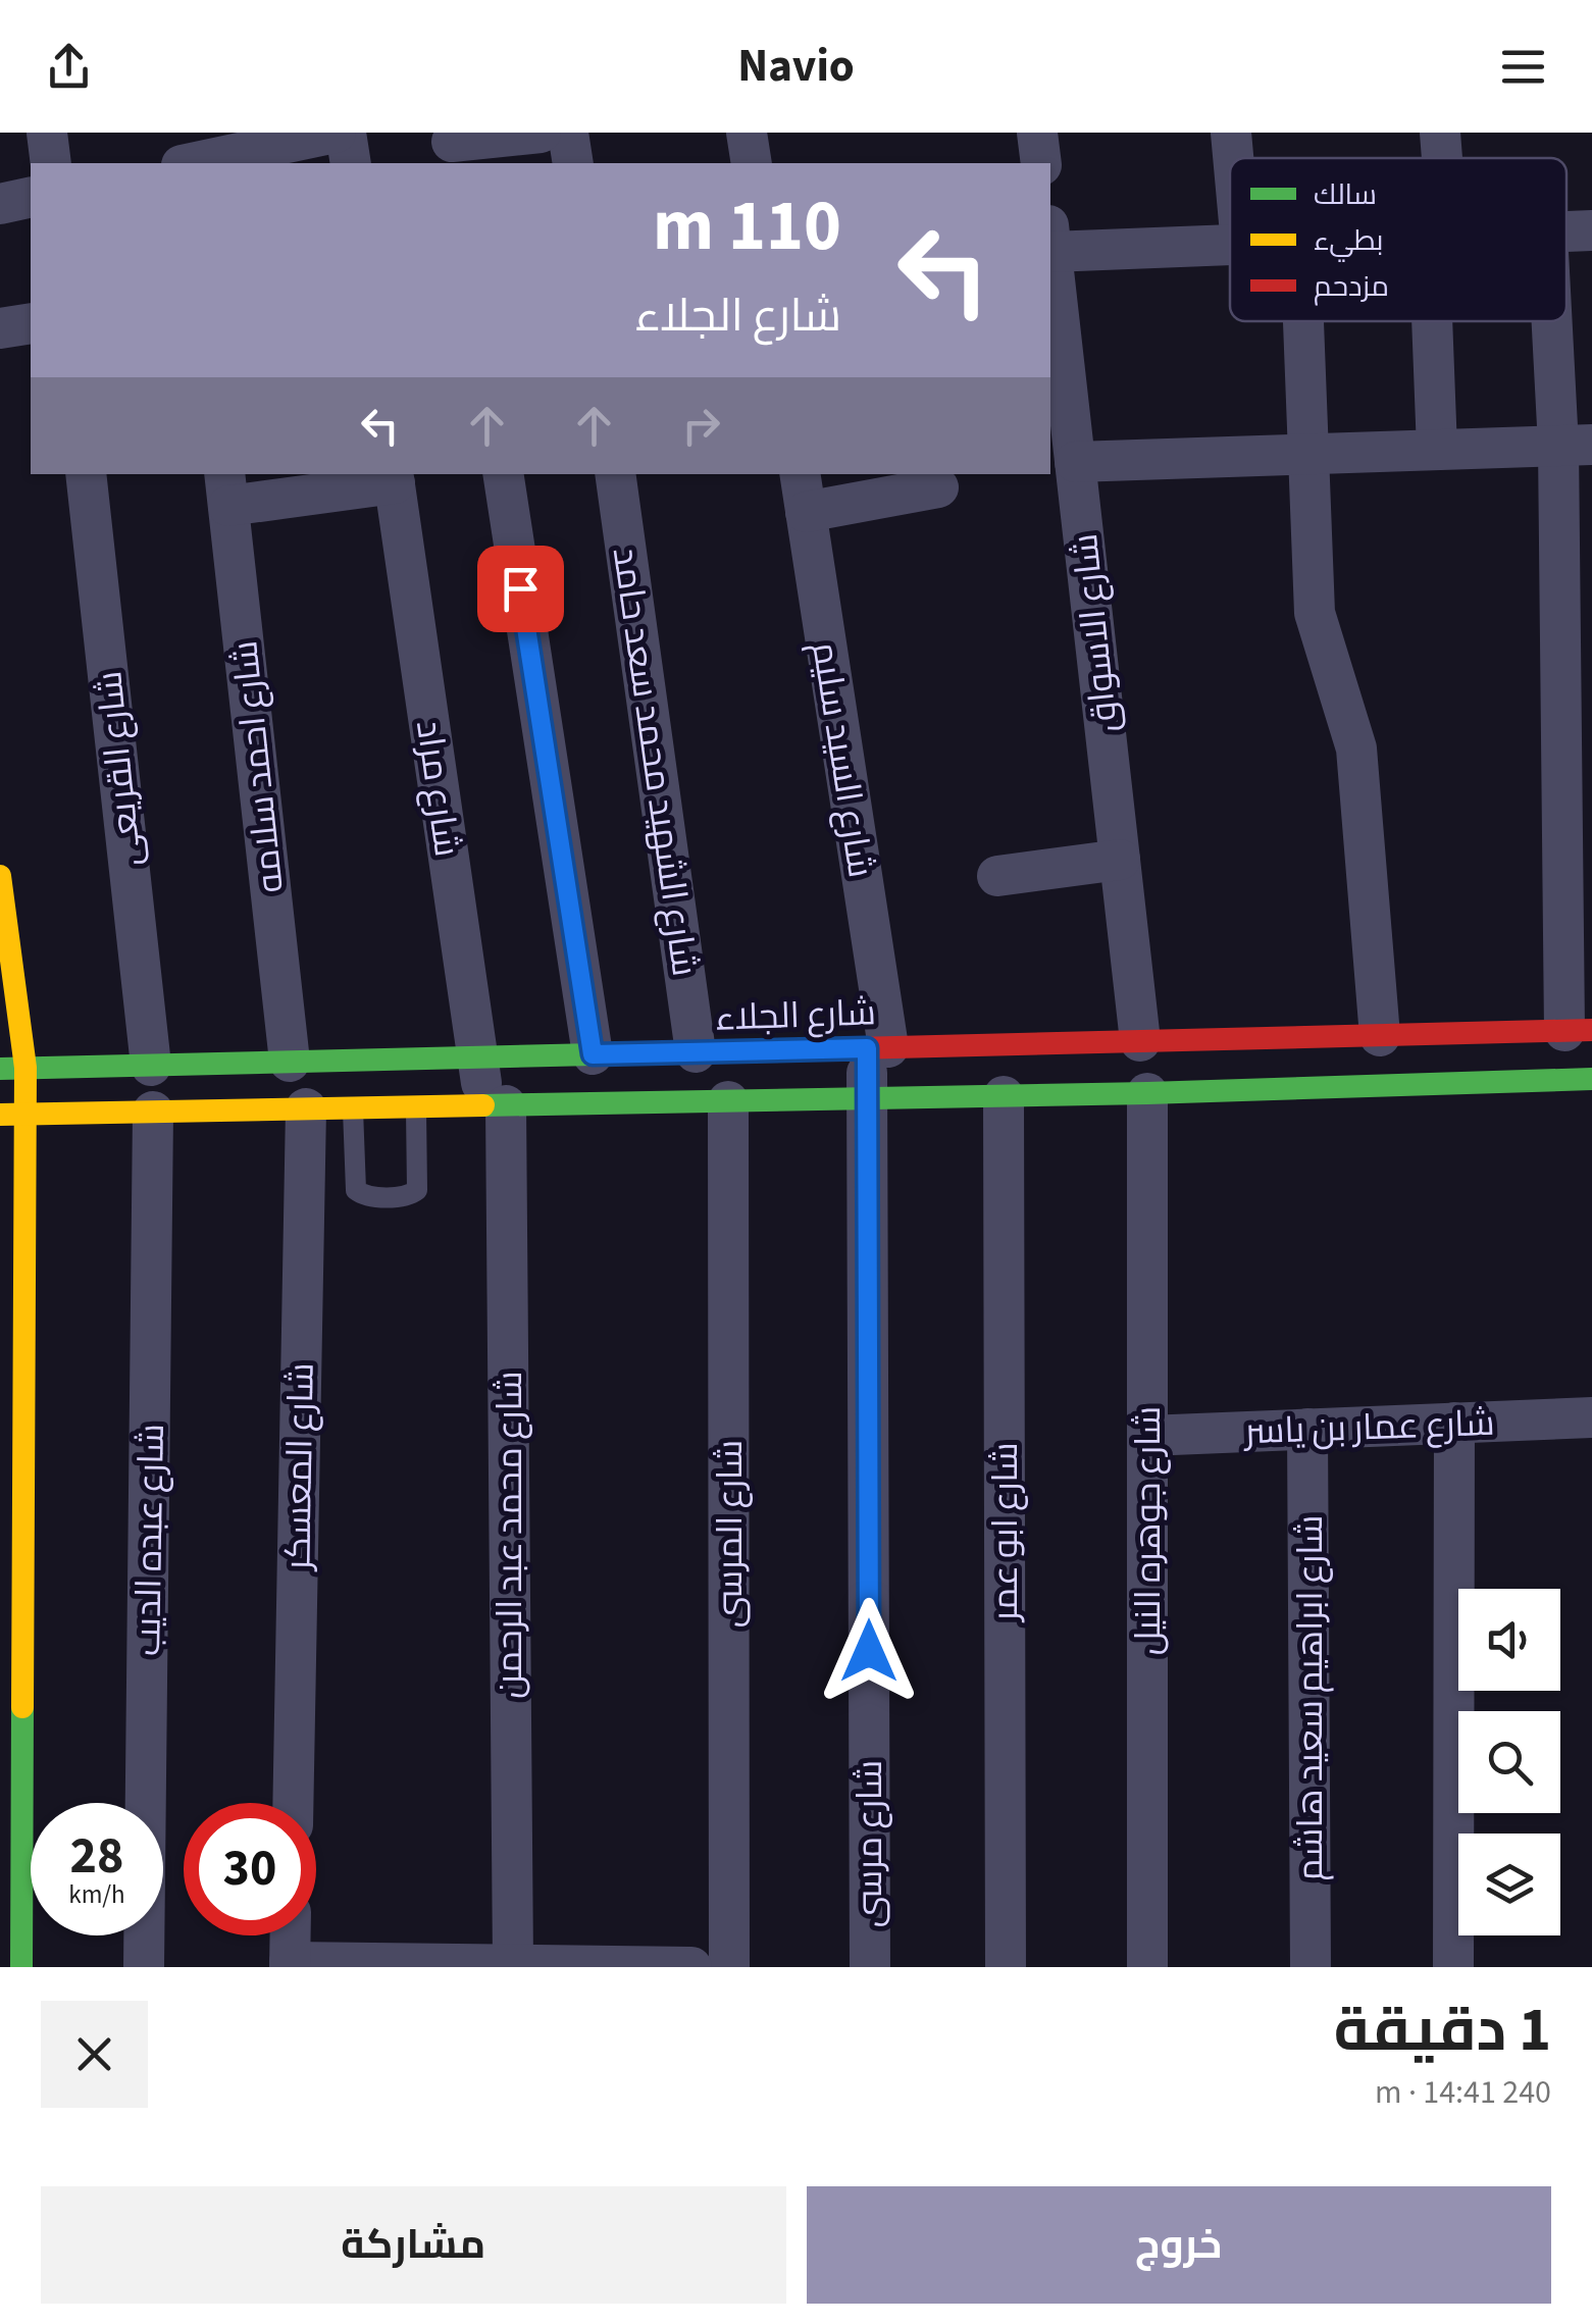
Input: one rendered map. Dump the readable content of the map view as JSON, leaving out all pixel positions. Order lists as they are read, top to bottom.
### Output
{
  "streets": {
    "main road": ["شارع الجلاء"],
    "street": [
      "شارع الاسواق",
      "شارع السيد سليم",
      "شارع الشهيد محمد سعد حامد",
      "شارع احمد سلامه",
      "شارع القريعى",
      "شارع مراد",
      "شارع عمار بن ياسر",
      "شارع المعسكر",
      "شارع جوهره النيل",
      "شارع ابو عمر",
      "شارع المرسى",
      "شارع محمد عبد الرحمن",
      "شارع عبده الديب",
      "شارع ابراهيم سعيد هاشم",
      "شارع مرسى"
    ]
  },
  "crossings": [
    ["شارع الاسواق", "شارع الجلاء"],
    ["شارع السيد سليم", "شارع الجلاء"],
    ["شارع السيد سليم", "شارع مرسى"],
    ["شارع الشهيد محمد سعد حامد", "شارع الجلاء"],
    ["شارع احمد سلامه", "شارع الجلاء"],
    ["شارع القريعى", "شارع الجلاء"],
    ["شارع مراد", "شارع الجلاء"],
    ["شارع مراد", "شارع محمد عبد الرحمن"],
    ["شارع الجلاء", "شارع مرسى"],
    ["شارع عمار بن ياسر", "شارع جوهره النيل"],
    ["شارع عمار بن ياسر", "شارع ابراهيم سعيد هاشم"]
  ],
  "legend": ["سالك", "بطيء", "مزدحم"],
  "page": {
    "header": "Navio",
    "turn": ["110 m", "شارع الجلاء"],
    "speed": "28 km/h",
    "limit": "30",
    "heading": ["1 دقيقة", "240 m · 14:41"],
    "buttons": ["خروج", "مشاركة"]
  }
}
